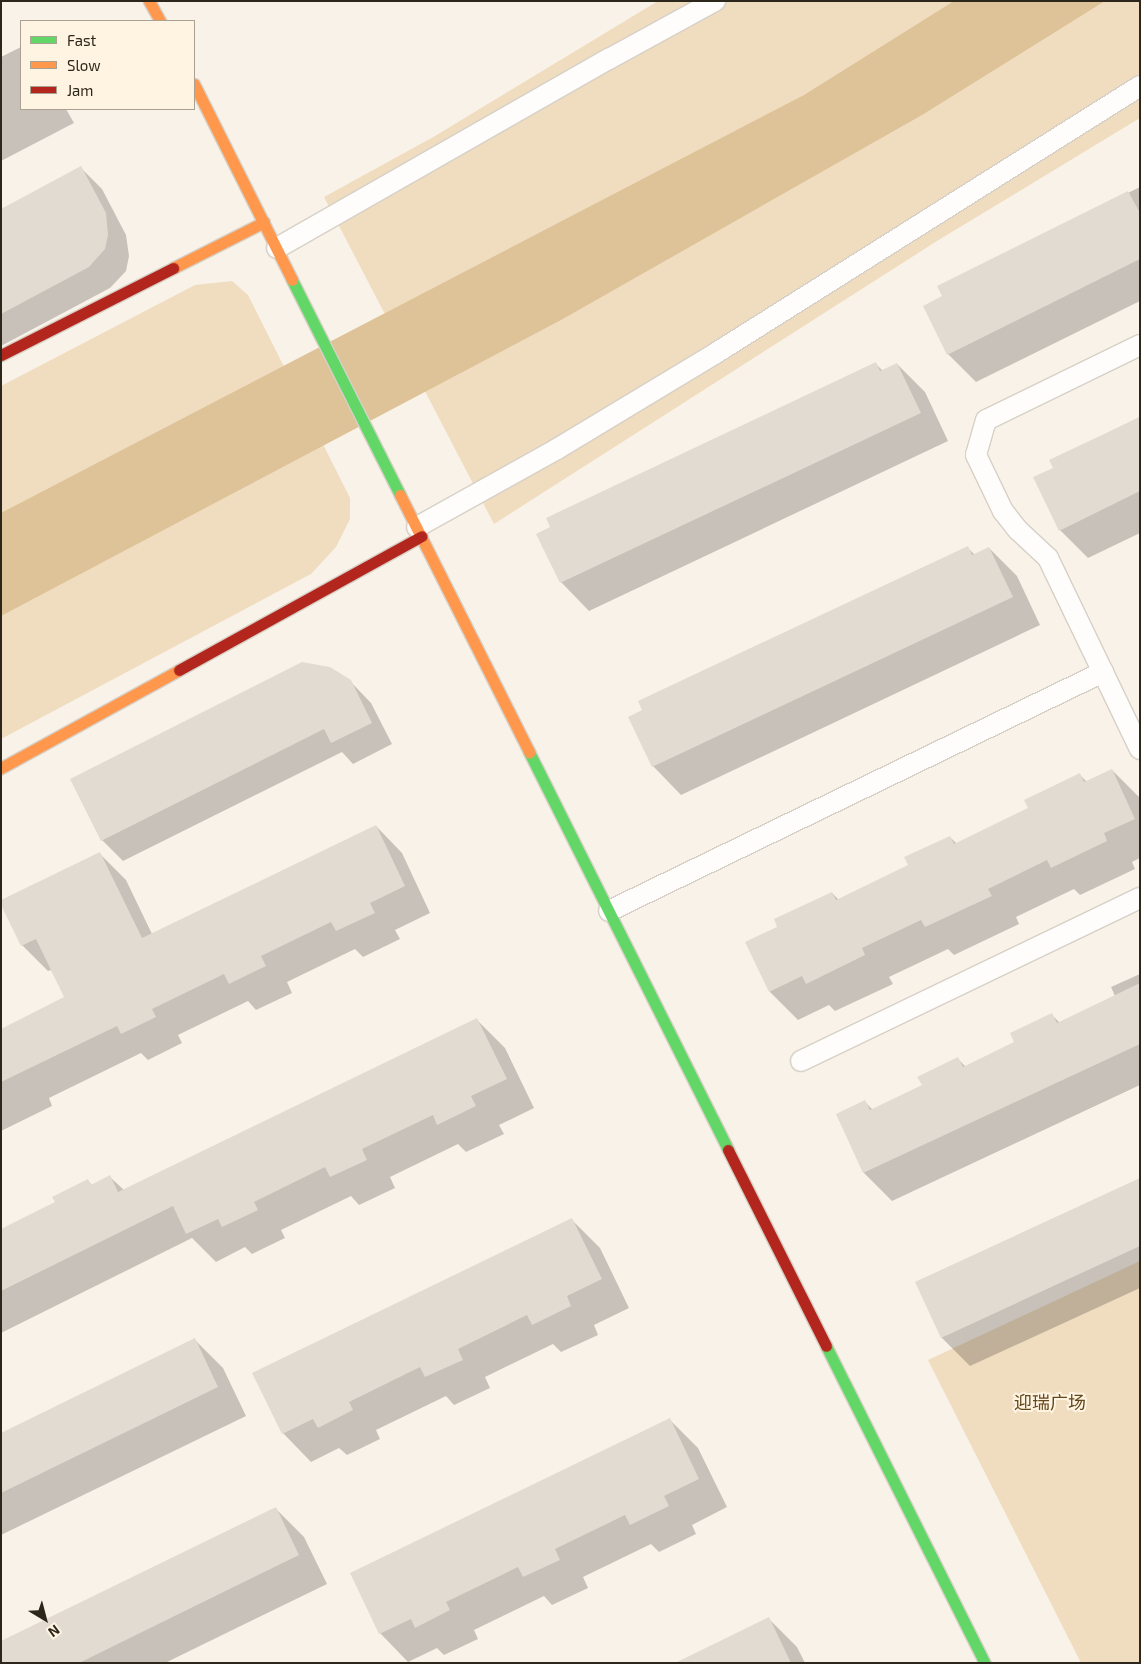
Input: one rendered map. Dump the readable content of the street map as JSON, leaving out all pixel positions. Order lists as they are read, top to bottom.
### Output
{
  "parks": ["迎瑞广场"],
  "legend": ["Fast", "Slow", "Jam"],
  "north": "bottom right"
}
